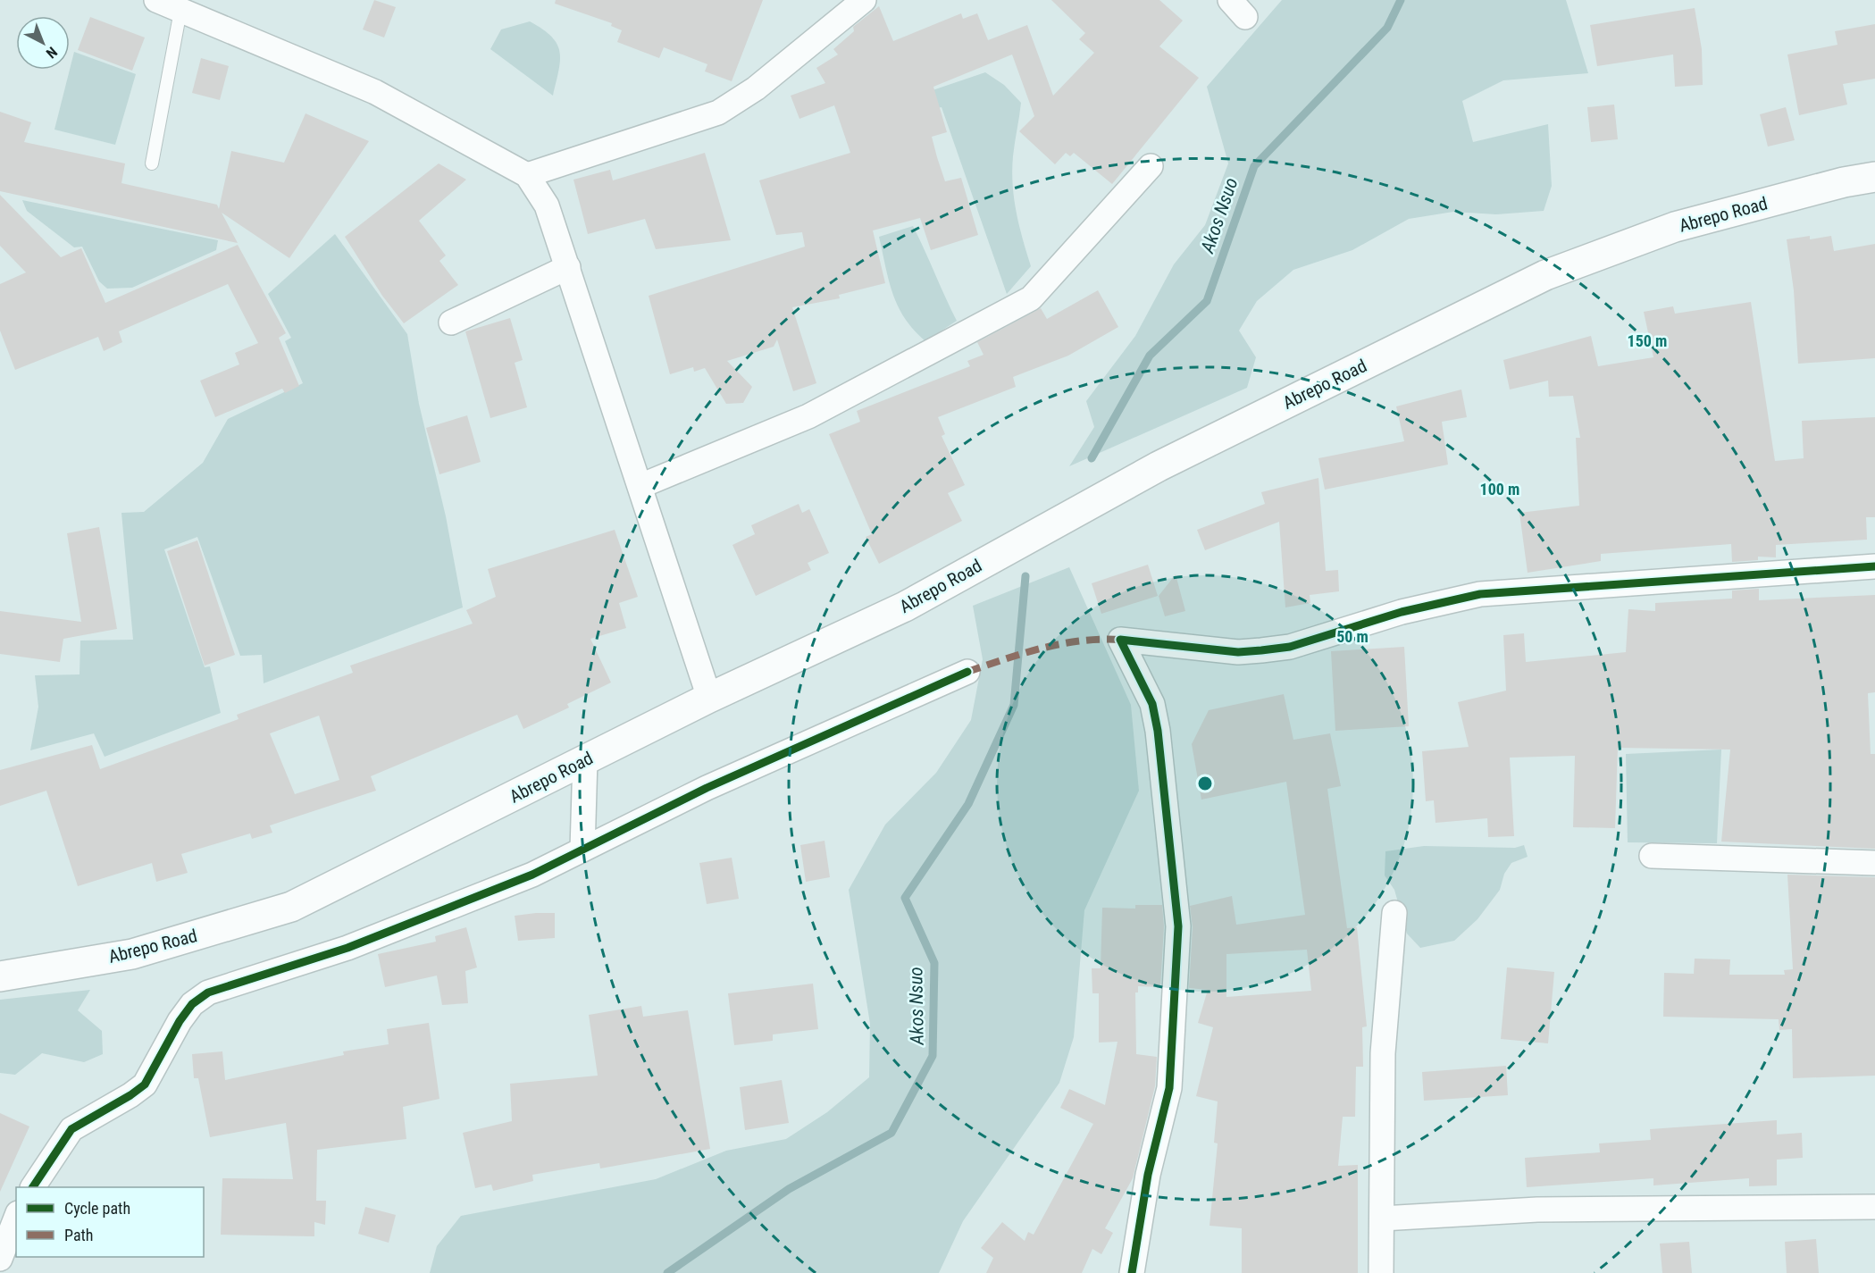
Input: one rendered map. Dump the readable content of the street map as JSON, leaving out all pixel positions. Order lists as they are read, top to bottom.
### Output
{
  "streets": {
    "main road": ["Abrepo Road"]
  },
  "water": ["Akos Nsuo"],
  "legend": ["Cycle path", "Path"],
  "north": "bottom right",
  "rings": ["150 m", "100 m", "50 m"]
}
